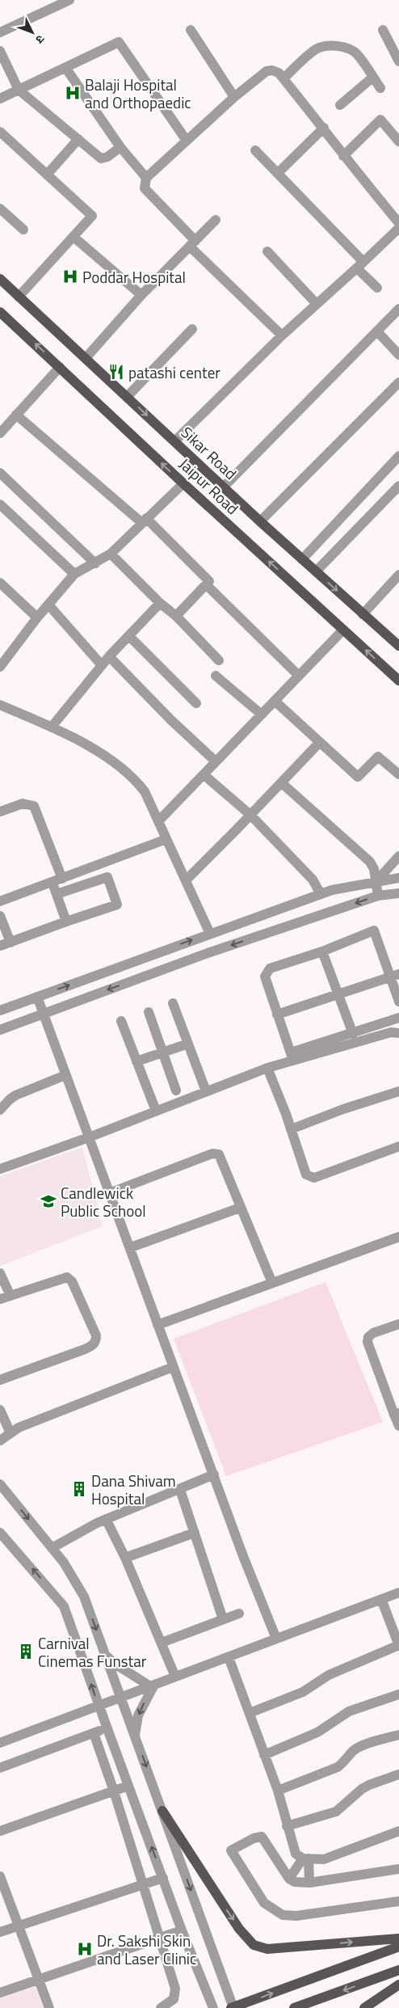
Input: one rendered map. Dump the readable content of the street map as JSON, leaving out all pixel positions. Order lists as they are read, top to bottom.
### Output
{
  "streets": {
    "main road": ["Sikar Road", "Jaipur Road"]
  },
  "one_way": ["Jaipur Road"],
  "places": {
    "hospital": ["Balaji Hospital and Orthopaedic", "Poddar Hospital", "Dr. Sakshi Skin and Laser Clinic"],
    "restaurant": ["patashi center"],
    "school or university": ["Candlewick Public School"],
    "building": ["Dana Shivam Hospital", "Carnival Cinemas Funstar"]
  },
  "north": "bottom right"
}
